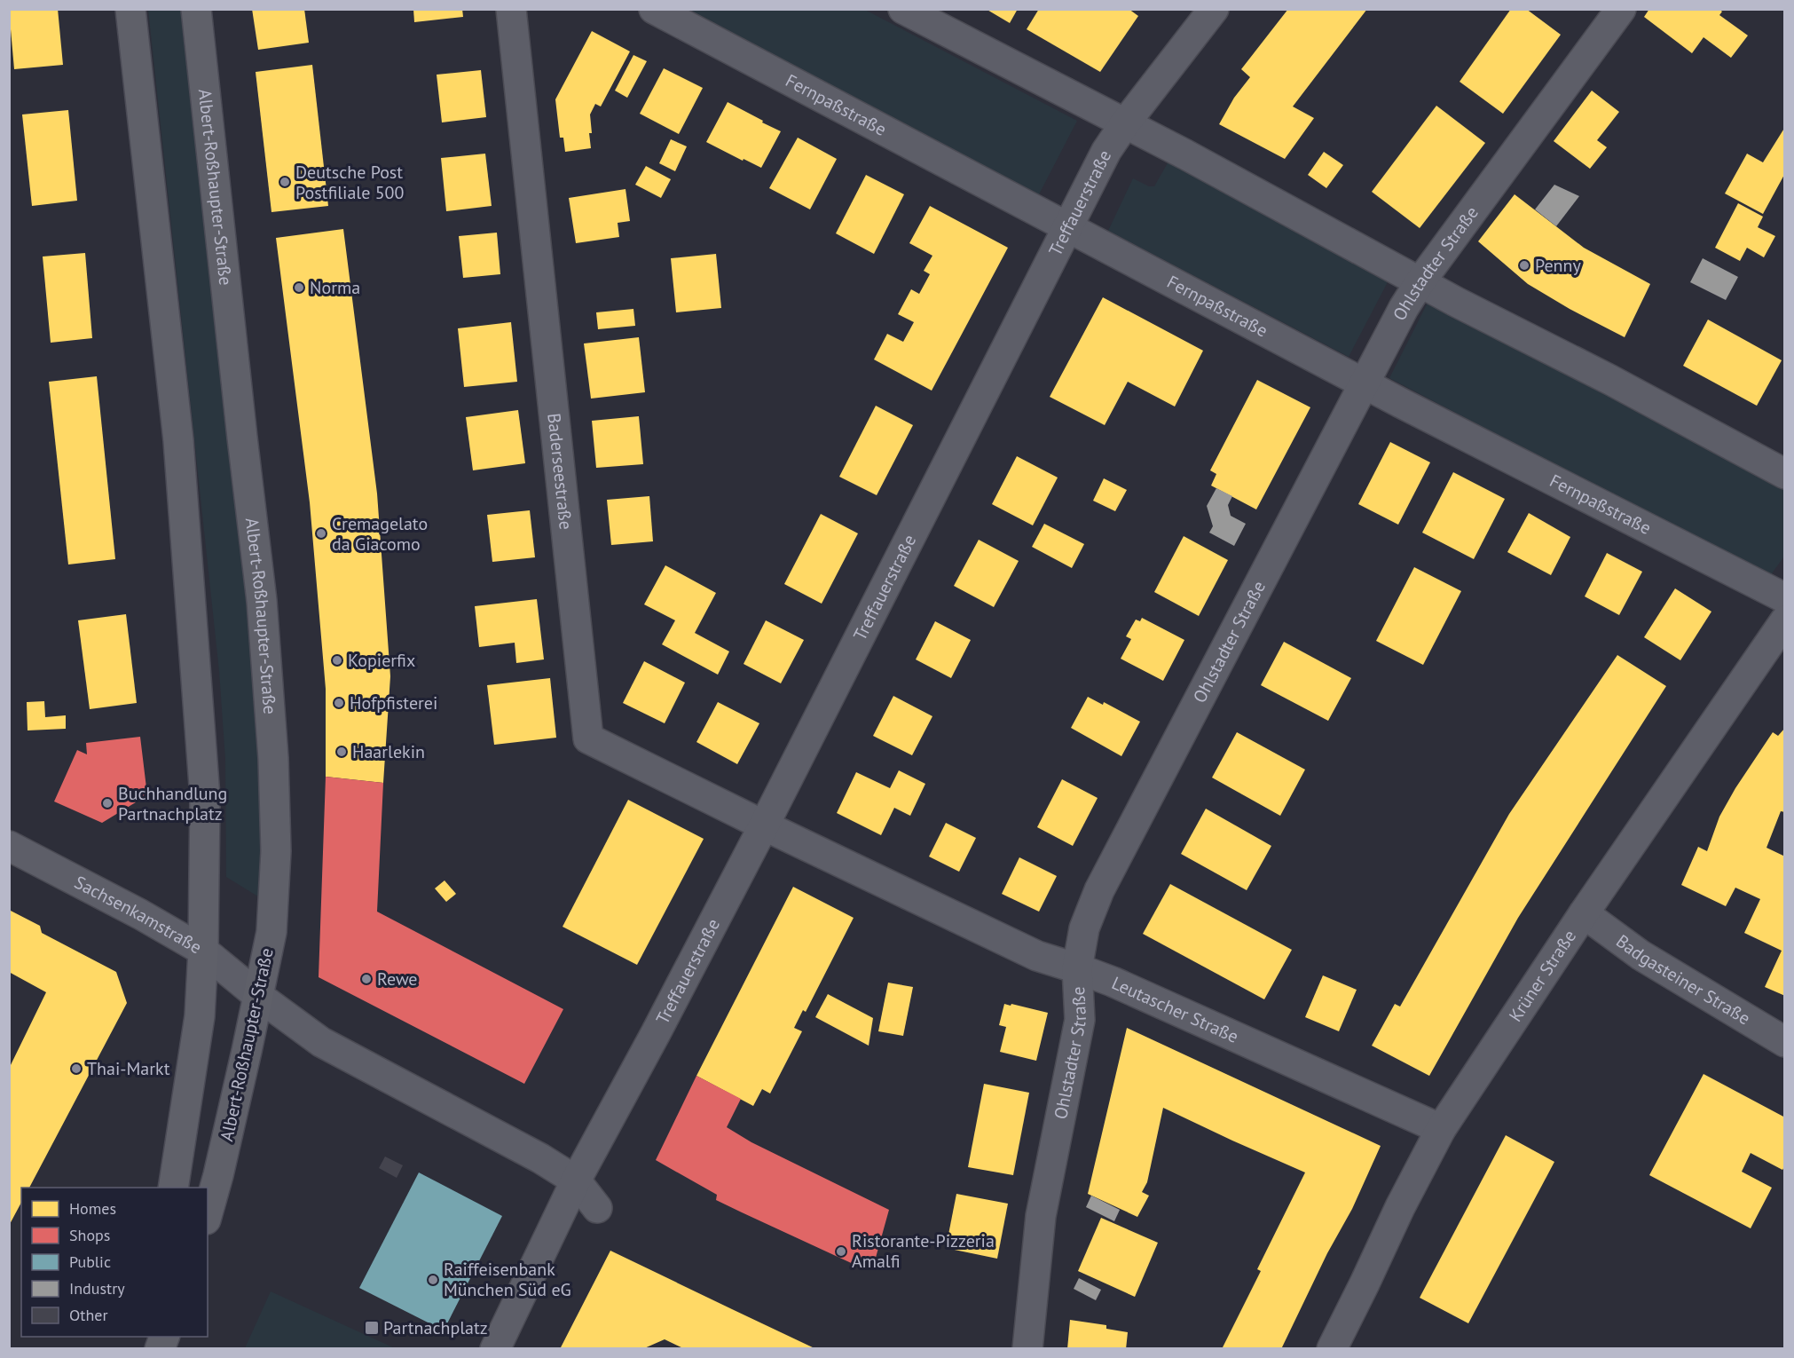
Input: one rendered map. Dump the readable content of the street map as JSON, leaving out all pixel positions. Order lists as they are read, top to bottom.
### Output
{
  "streets": {
    "main road": ["Albert-Roßhaupter-Straße"],
    "street": [
      "Fernpaßstraße",
      "Treffauerstraße",
      "Ohlstadter Straße",
      "Baderseestraße",
      "Sachsenkamstraße",
      "Krüner Straße",
      "Badgasteiner Straße",
      "Leutascher Straße"
    ]
  },
  "crossings": [
    ["Fernpaßstraße", "Treffauerstraße"],
    ["Fernpaßstraße", "Ohlstadter Straße"],
    ["Albert-Roßhaupter-Straße", "Sachsenkamstraße"],
    ["Treffauerstraße", "Baderseestraße"],
    ["Treffauerstraße", "Leutascher Straße"],
    ["Ohlstadter Straße", "Leutascher Straße"],
    ["Baderseestraße", "Leutascher Straße"],
    ["Krüner Straße", "Badgasteiner Straße"],
    ["Krüner Straße", "Leutascher Straße"]
  ],
  "places": {
    "other": [
      "Deutsche Post Postfiliale 500",
      "Penny",
      "Norma",
      "Cremagelato da Giacomo",
      "Kopierfix",
      "Hofpfisterei",
      "Haarlekin",
      "Buchhandlung Partnachplatz",
      "Rewe",
      "Thai-Markt",
      "Ristorante-Pizzeria Amalfi",
      "Raiffeisenbank München Süd eG"
    ],
    "transit": ["Partnachplatz"]
  },
  "legend": [
    "Homes",
    "Shops",
    "Public",
    "Industry",
    "Other"
  ]
}
